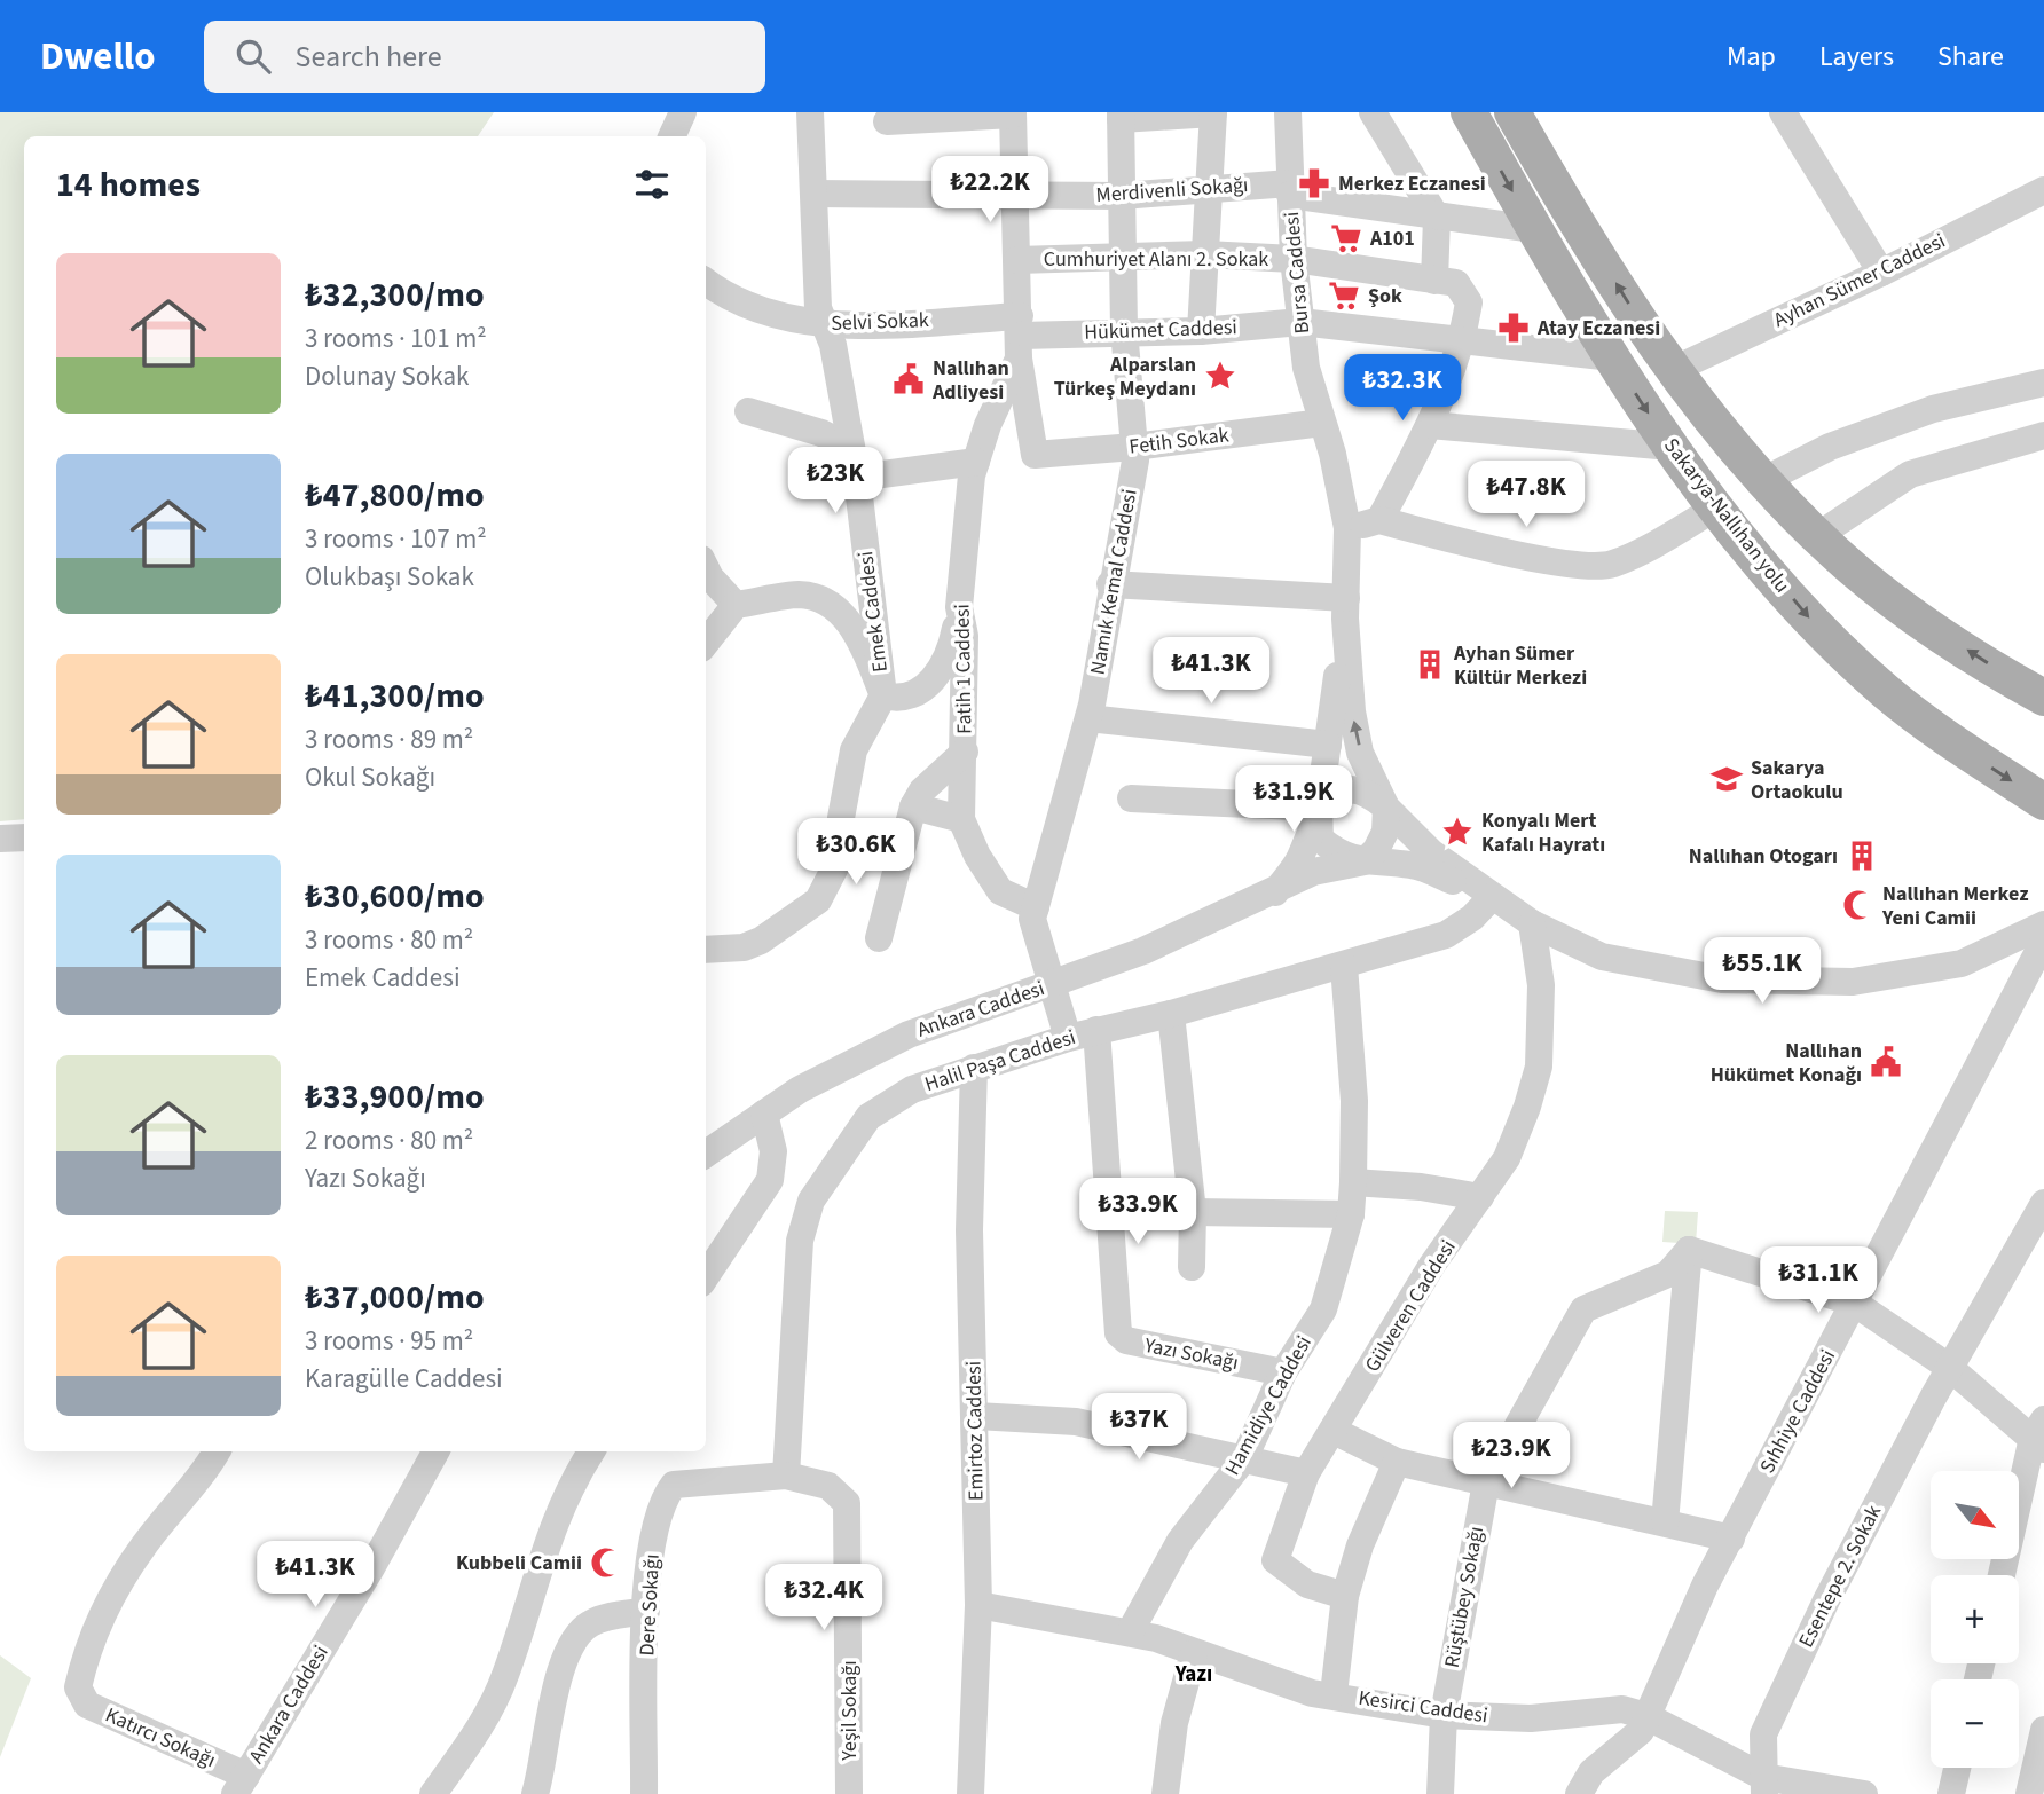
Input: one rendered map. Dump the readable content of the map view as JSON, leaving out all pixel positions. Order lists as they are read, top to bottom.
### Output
{
  "streets": {
    "main road": ["Sakarya-Nallıhan yolu"],
    "street": [
      "Merdivenli Sokağı",
      "Cumhuriyet Alanı 2. Sokak",
      "Bursa Caddesi",
      "Ayhan Sümer Caddesi",
      "Selvi Sokak",
      "Hükümet Caddesi",
      "Fetih Sokak",
      "Namık Kemal Caddesi",
      "Emek Caddesi",
      "Fatih 1 Caddesi",
      "Ankara Caddesi",
      "Halil Paşa Caddesi",
      "Gülveren Caddesi",
      "Yazı Sokağı",
      "Hamidiye Caddesi",
      "Sıhhiye Caddesi",
      "Emirtoz Caddesi",
      "Esentepe 2. Sokak",
      "Rüştübey Sokağı",
      "Dere Sokağı",
      "Kesirci Caddesi",
      "Yeşil Sokağı",
      "Katırcı Sokağı"
    ]
  },
  "crossings": [
    ["Merdivenli Sokağı", "Bursa Caddesi"],
    ["Merdivenli Sokağı", "Sakarya-Nallıhan yolu"],
    ["Merdivenli Sokağı", "Namık Kemal Caddesi"],
    ["Merdivenli Sokağı", "Emek Caddesi"],
    ["Cumhuriyet Alanı 2. Sokak", "Bursa Caddesi"],
    ["Cumhuriyet Alanı 2. Sokak", "Hükümet Caddesi"],
    ["Cumhuriyet Alanı 2. Sokak", "Namık Kemal Caddesi"],
    ["Bursa Caddesi", "Hükümet Caddesi"],
    ["Bursa Caddesi", "Fetih Sokak"],
    ["Bursa Caddesi", "Ankara Caddesi"],
    ["Bursa Caddesi", "Halil Paşa Caddesi"],
    ["Selvi Sokak", "Hükümet Caddesi"],
    ["Selvi Sokak", "Fetih Sokak"],
    ["Selvi Sokak", "Emek Caddesi"],
    ["Selvi Sokak", "Fatih 1 Caddesi"],
    ["Hükümet Caddesi", "Fetih Sokak"],
    ["Hükümet Caddesi", "Sakarya-Nallıhan yolu"],
    ["Hükümet Caddesi", "Namık Kemal Caddesi"],
    ["Hükümet Caddesi", "Fatih 1 Caddesi"],
    ["Fetih Sokak", "Namık Kemal Caddesi"],
    ["Fetih Sokak", "Fatih 1 Caddesi"],
    ["Namık Kemal Caddesi", "Fatih 1 Caddesi"],
    ["Namık Kemal Caddesi", "Ankara Caddesi"],
    ["Namık Kemal Caddesi", "Halil Paşa Caddesi"],
    ["Ankara Caddesi", "Katırcı Sokağı"],
    ["Halil Paşa Caddesi", "Yazı Sokağı"],
    ["Halil Paşa Caddesi", "Hamidiye Caddesi"],
    ["Halil Paşa Caddesi", "Emirtoz Caddesi"],
    ["Halil Paşa Caddesi", "Dere Sokağı"],
    ["Halil Paşa Caddesi", "Yeşil Sokağı"],
    ["Yazı Sokağı", "Hamidiye Caddesi"],
    ["Hamidiye Caddesi", "Kesirci Caddesi"],
    ["Sıhhiye Caddesi", "Kesirci Caddesi"],
    ["Emirtoz Caddesi", "Kesirci Caddesi"],
    ["Esentepe 2. Sokak", "Kesirci Caddesi"],
    ["Rüştübey Sokağı", "Kesirci Caddesi"],
    ["Dere Sokağı", "Yeşil Sokağı"]
  ],
  "districts": ["Yazı"],
  "places": {
    "pharmacy": ["Merkez Eczanesi", "Atay Eczanesi"],
    "supermarket": ["A101", "Şok"],
    "place": ["Alparslan Türkeş Meydanı", "Konyalı Mert Kafalı Hayratı"],
    "public building": ["Nallıhan Adliyesi", "Nallıhan Hükümet Konağı"],
    "building": ["Ayhan Sümer Kültür Merkezi", "Nallıhan Otogarı"],
    "school or university": ["Sakarya Ortaokulu"],
    "mosque": ["Nallıhan Merkez Yeni Camii", "Kubbeli Camii"]
  },
  "north": "bottom right",
  "page": {
    "header": "Dwello",
    "search": "Search here",
    "nav": ["Map", "Layers", "Share"],
    "heading": "14 homes",
    "price": [
      "₺22.2K",
      "₺32.3K",
      "₺23K",
      "₺47.8K",
      "₺41.3K",
      "₺31.9K",
      "₺30.6K",
      "₺55.1K",
      "₺33.9K",
      "₺31.1K",
      "₺37K",
      "₺23.9K",
      "₺41.3K",
      "₺32.4K"
    ],
    "list": [
      {
        "name": "₺32,300/mo",
        "note": "3 rooms · 101 m² · Dolunay Sokak"
      },
      {
        "name": "₺47,800/mo",
        "note": "3 rooms · 107 m² · Olukbaşı Sokak"
      },
      {
        "name": "₺41,300/mo",
        "note": "3 rooms · 89 m² · Okul Sokağı"
      },
      {
        "name": "₺30,600/mo",
        "note": "3 rooms · 80 m² · Emek Caddesi"
      },
      {
        "name": "₺33,900/mo",
        "note": "2 rooms · 80 m² · Yazı Sokağı"
      },
      {
        "name": "₺37,000/mo",
        "note": "3 rooms · 95 m² · Karagülle Caddesi"
      }
    ],
    "map_buttons": ["+", "−"]
  }
}
